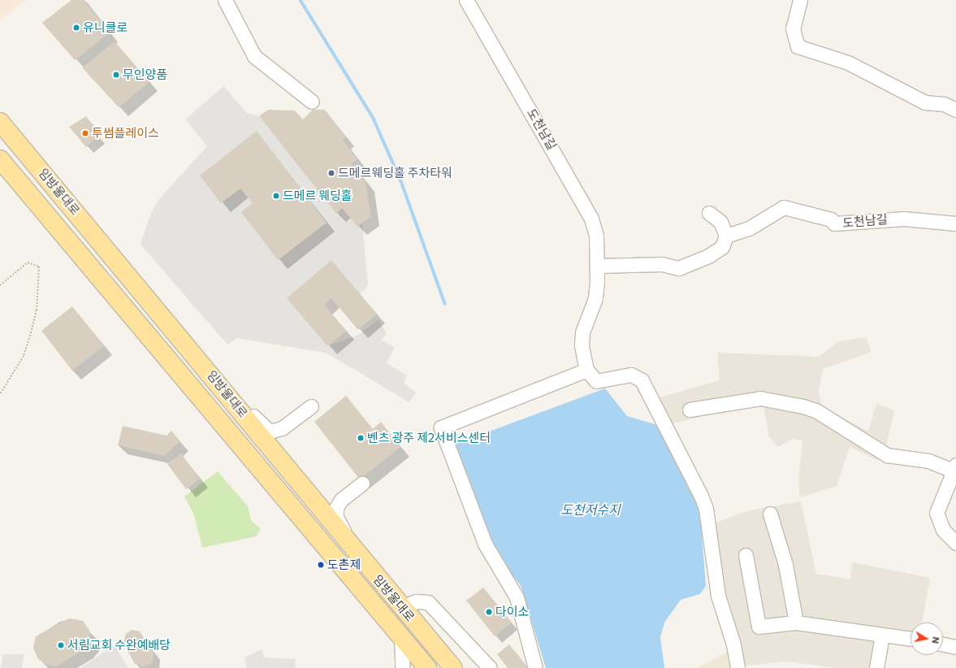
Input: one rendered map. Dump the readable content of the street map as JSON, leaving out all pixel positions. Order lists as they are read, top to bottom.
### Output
{
  "streets": {
    "main road": ["임방울대로"],
    "street": ["도천남길"]
  },
  "water": ["도천저수지"],
  "places": [
    "유니클로",
    "무인양품",
    "투썸플레이스",
    "드메르웨딩홀 주차타워",
    "드메르 웨딩홀",
    "벤츠 광주 제2서비스센터",
    "도촌제",
    "다이소",
    "서림교회 수완예배당"
  ],
  "north": "right"
}
